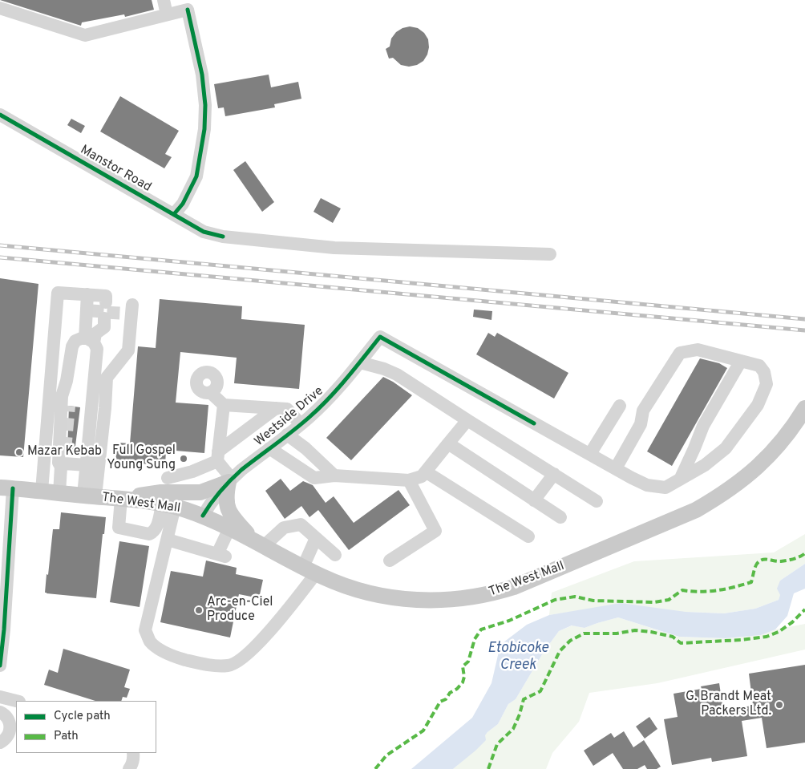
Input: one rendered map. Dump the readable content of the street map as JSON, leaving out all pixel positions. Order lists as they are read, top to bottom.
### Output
{
  "streets": {
    "main road": ["The West Mall"],
    "street": ["Manstor Road", "Westside Drive"]
  },
  "crossings": [
    ["Westside Drive", "The West Mall"]
  ],
  "water": ["Etobicoke Creek"],
  "places": [
    "Mazar Kebab",
    "Full Gospel Young Sung",
    "Arc-en-Ciel Produce",
    "G. Brandt Meat Packers Ltd."
  ],
  "legend": ["Cycle path", "Path"]
}
